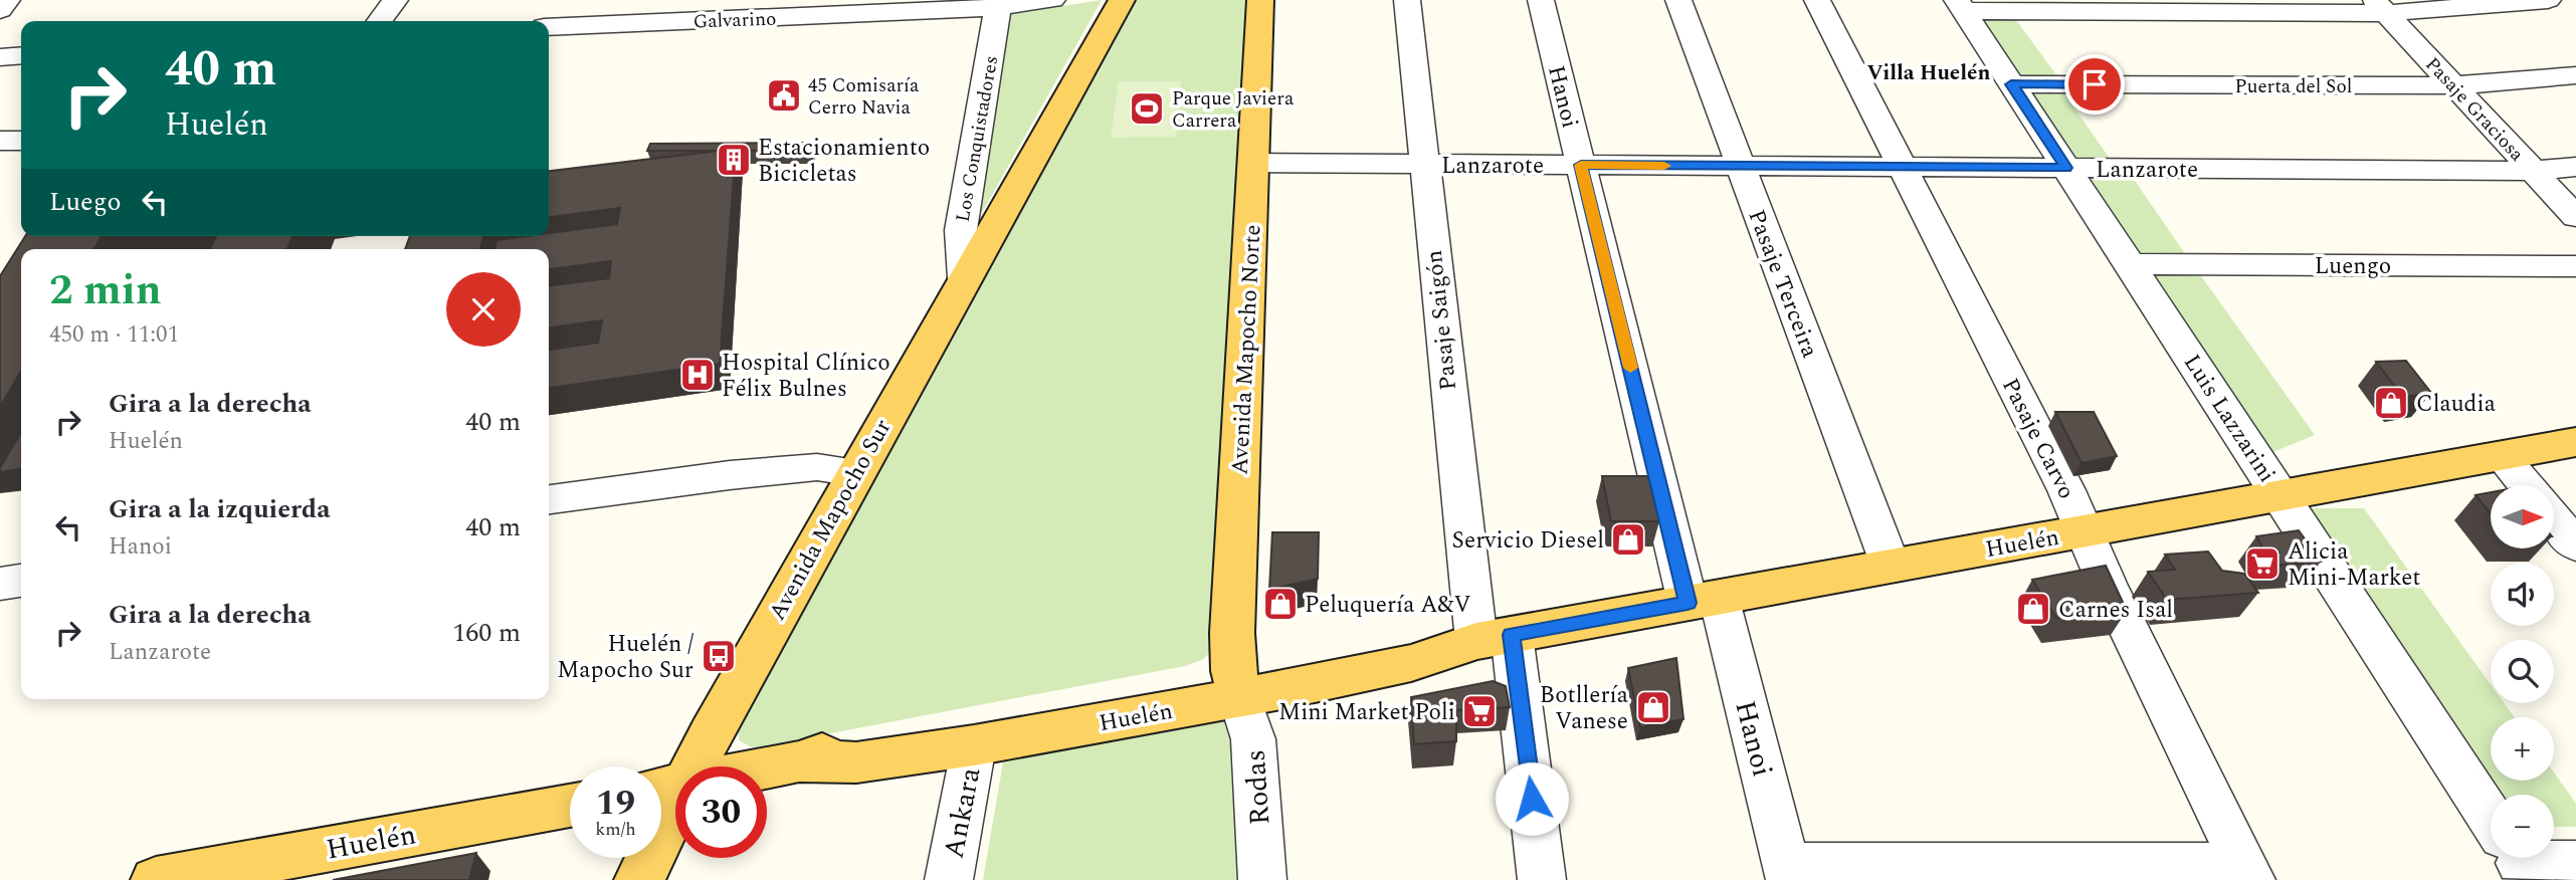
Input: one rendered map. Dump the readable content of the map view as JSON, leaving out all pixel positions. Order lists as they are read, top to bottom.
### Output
{
  "streets": {
    "main road": ["Avenida Mapocho Norte", "Avenida Mapocho Sur", "Huelén"],
    "street": [
      "Galvarino",
      "Puerta del Sol",
      "Hanoi",
      "Pasaje Graciosa",
      "Los Conquistadores",
      "Lanzarote",
      "Luengo",
      "Pasaje Terceira",
      "Pasaje Saigón",
      "Luis Lazzarini",
      "Pasaje Carvo",
      "Rodas",
      "Ankara"
    ]
  },
  "crossings": [
    ["Galvarino", "Los Conquistadores"],
    ["Puerta del Sol", "Pasaje Graciosa"],
    ["Puerta del Sol", "Luis Lazzarini"],
    ["Hanoi", "Lanzarote"],
    ["Hanoi", "Huelén"],
    ["Pasaje Graciosa", "Lanzarote"],
    ["Los Conquistadores", "Avenida Mapocho Sur"],
    ["Lanzarote", "Pasaje Terceira"],
    ["Lanzarote", "Pasaje Saigón"],
    ["Lanzarote", "Avenida Mapocho Norte"],
    ["Lanzarote", "Luis Lazzarini"],
    ["Lanzarote", "Pasaje Carvo"],
    ["Luengo", "Luis Lazzarini"],
    ["Pasaje Terceira", "Huelén"],
    ["Pasaje Saigón", "Huelén"],
    ["Avenida Mapocho Norte", "Huelén"],
    ["Avenida Mapocho Norte", "Rodas"],
    ["Luis Lazzarini", "Huelén"],
    ["Pasaje Carvo", "Huelén"],
    ["Huelén", "Rodas"],
    ["Huelén", "Ankara"]
  ],
  "districts": ["Villa Huelén"],
  "places": {
    "public building": ["45 Comisaría Cerro Navia"],
    "sports": ["Parque Javiera Carrera"],
    "building": ["Estacionamiento Bicicletas"],
    "hospital": ["Hospital Clínico Félix Bulnes"],
    "shop": [
      "Claudia",
      "Servicio Diesel",
      "Peluquería A&V",
      "Carnes Isal",
      "Botllería Vanese"
    ],
    "supermarket": ["Alicia Mini-Market", "Mini Market Poli"],
    "bus stop": ["Huelén / Mapocho Sur"]
  },
  "north": "right",
  "page": {
    "turn": ["40 m", "Huelén"],
    "then": "Luego",
    "heading": ["2 min", "450 m · 11:01"],
    "list": [
      {
        "name": "Gira a la derecha",
        "note": "Huelén",
        "value": "40 m"
      },
      {
        "name": "Gira a la izquierda",
        "note": "Hanoi",
        "value": "40 m"
      },
      {
        "name": "Gira a la derecha",
        "note": "Lanzarote",
        "value": "160 m"
      }
    ],
    "map_buttons": ["+", "−"],
    "speed": "19 km/h",
    "limit": "30"
  }
}
